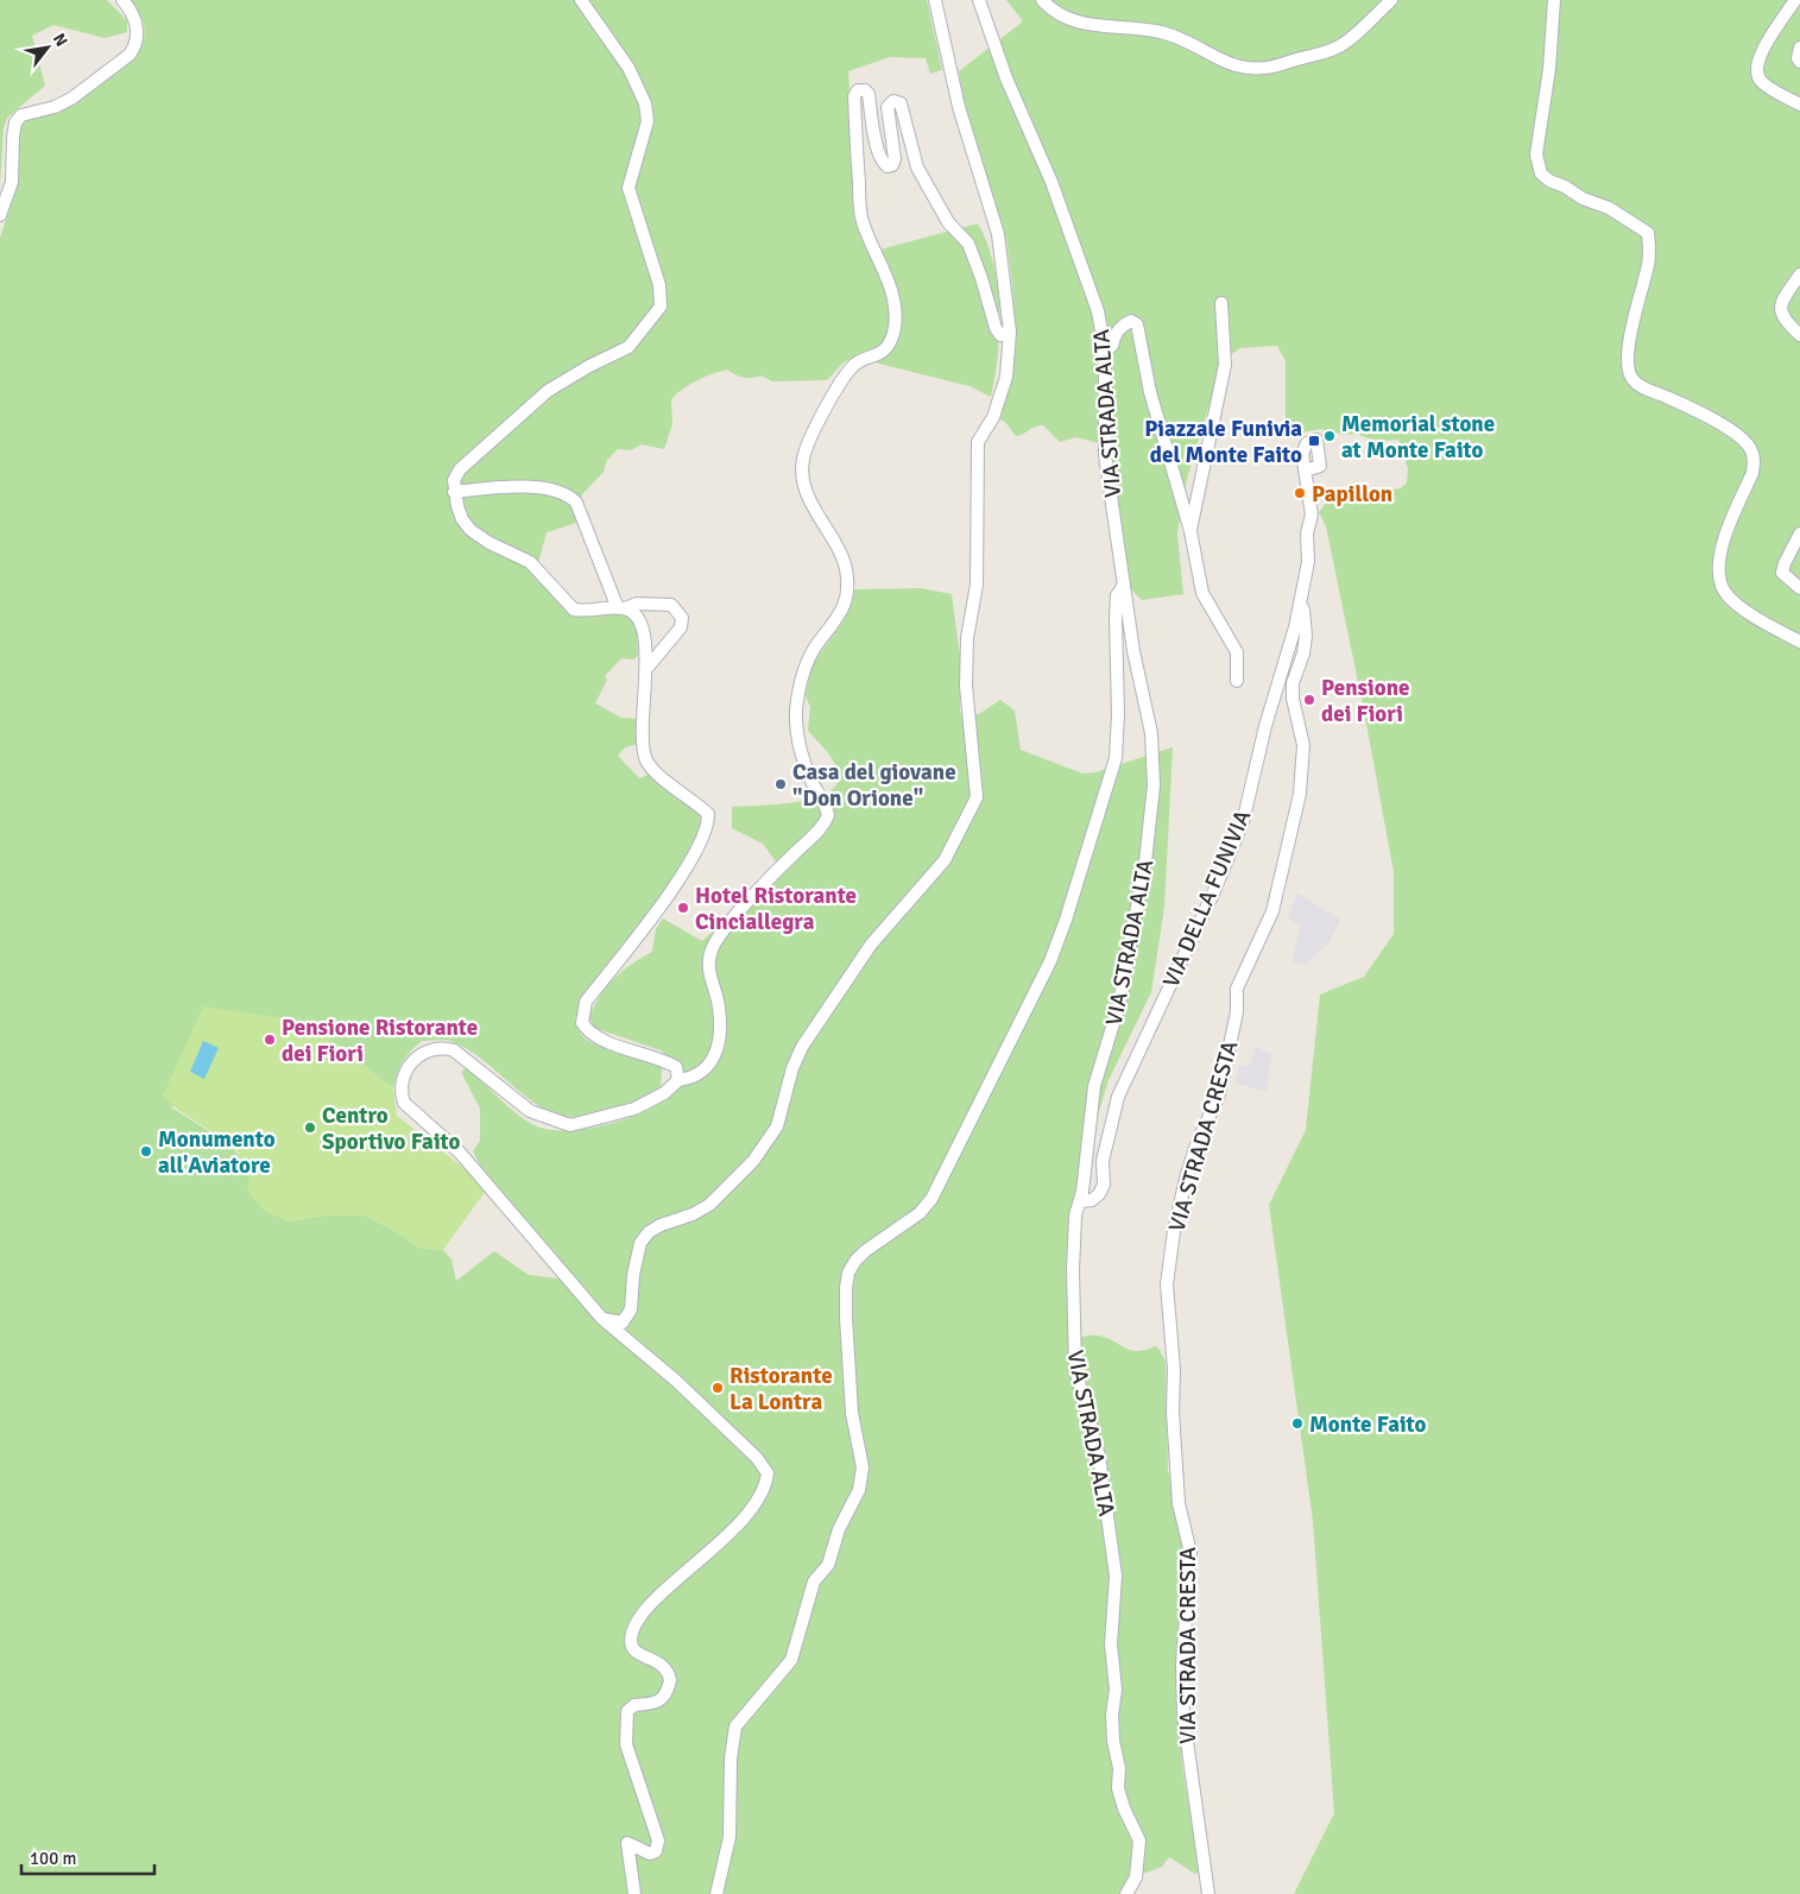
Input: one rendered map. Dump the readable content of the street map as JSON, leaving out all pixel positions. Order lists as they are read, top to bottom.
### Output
{
  "streets": {
    "street": ["VIA STRADA ALTA", "VIA DELLA FUNIVIA", "VIA STRADA CRESTA"]
  },
  "crossings": [
    ["VIA STRADA ALTA", "VIA DELLA FUNIVIA"],
    ["VIA DELLA FUNIVIA", "VIA STRADA CRESTA"]
  ],
  "places": {
    "other": [
      "Memorial stone at Monte Faito",
      "Papillon",
      "Pensione dei Fiori",
      "Casa del giovane \"Don Orione\"",
      "Hotel Ristorante Cinciallegra",
      "Pensione Ristorante dei Fiori",
      "Centro Sportivo Faito",
      "Monumento all'Aviatore",
      "Ristorante La Lontra",
      "Monte Faito"
    ],
    "transit": ["Piazzale Funivia del Monte Faito"]
  },
  "scale_bar": "100 m",
  "north": "top right"
}
